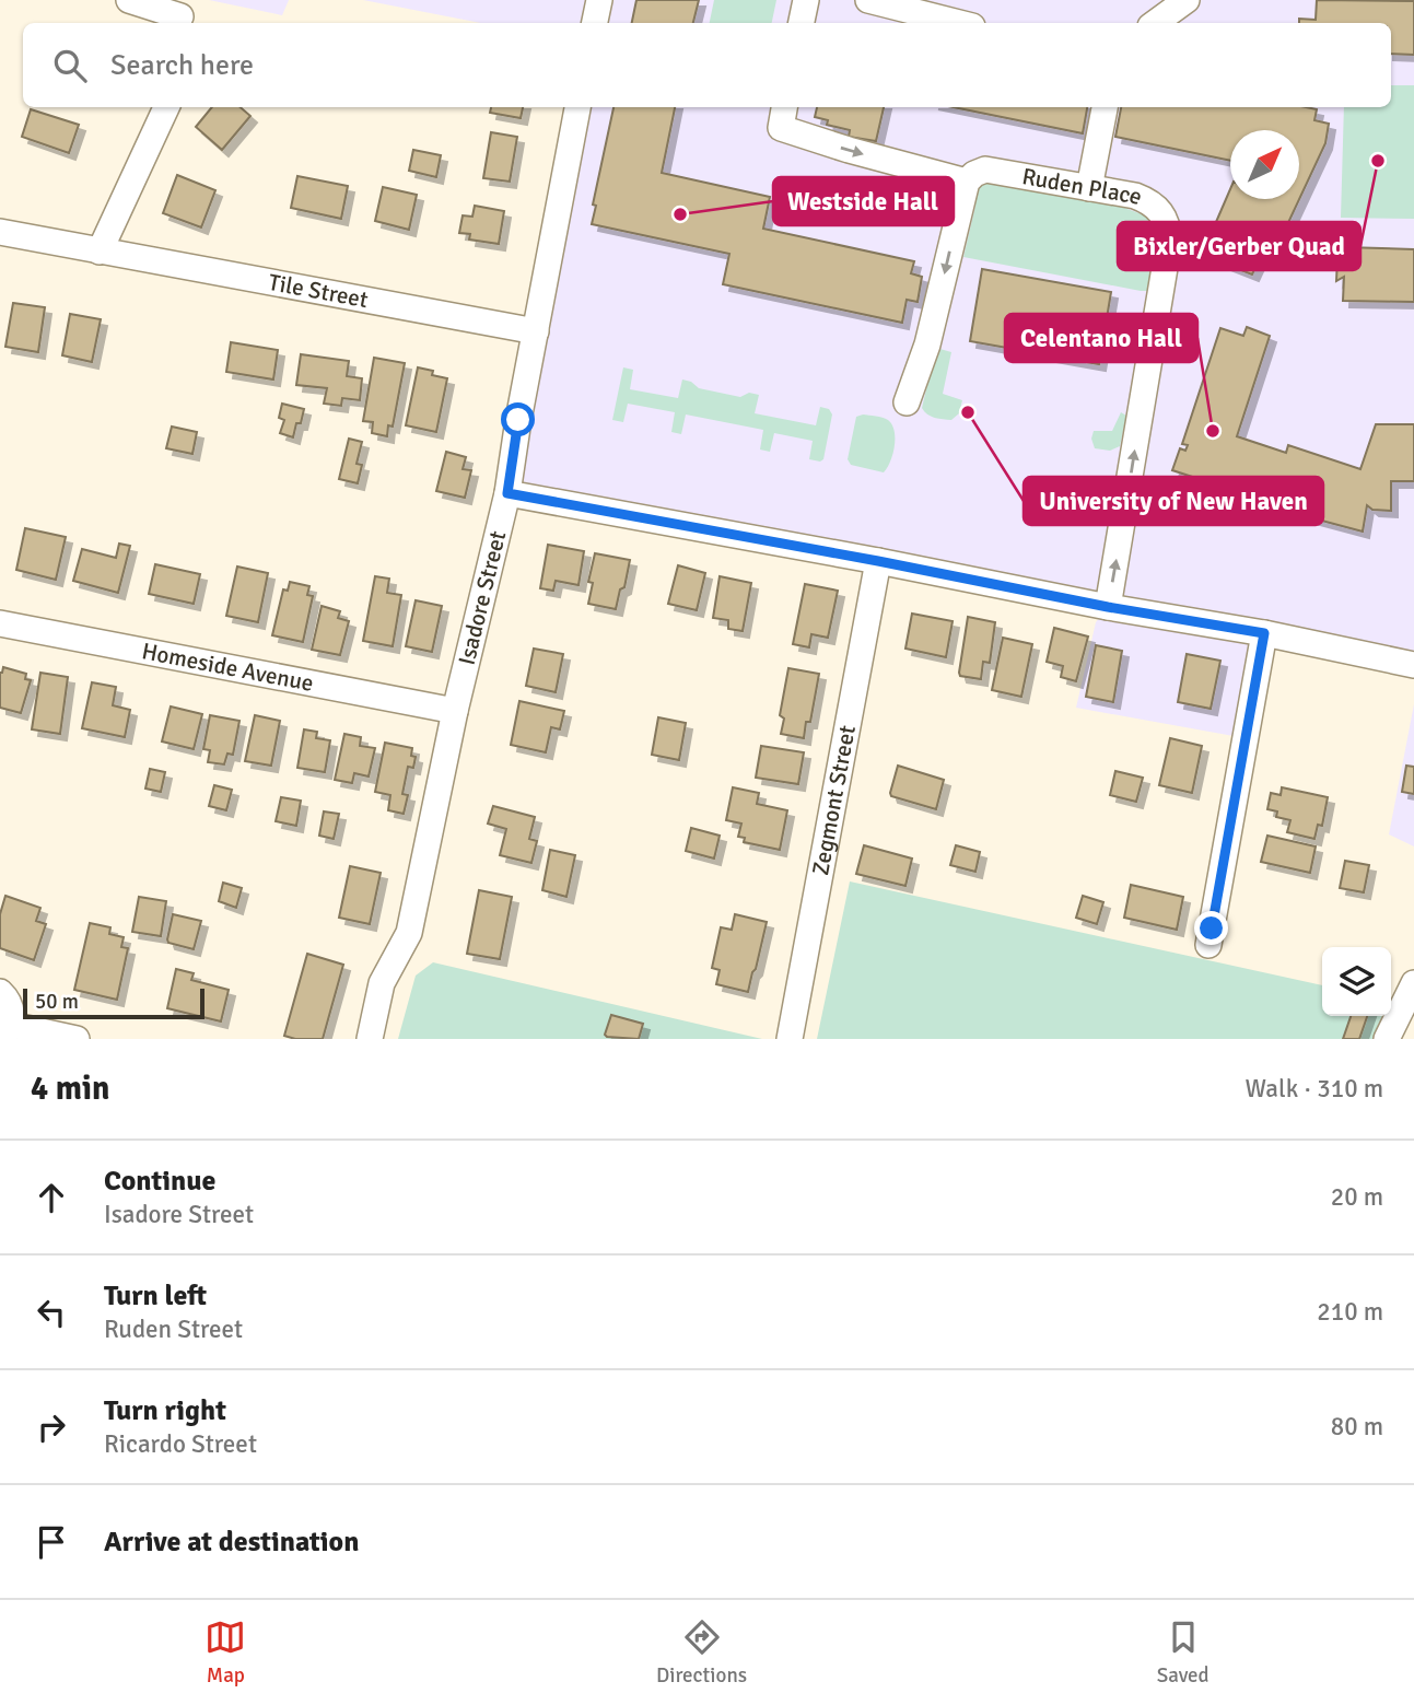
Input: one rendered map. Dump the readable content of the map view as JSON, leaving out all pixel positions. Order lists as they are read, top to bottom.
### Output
{
  "streets": {
    "street": [
      "Ruden Place",
      "Tile Street",
      "Isadore Street",
      "Homeside Avenue",
      "Zegmont Street"
    ]
  },
  "crossings": [
    ["Tile Street", "Isadore Street"],
    ["Isadore Street", "Homeside Avenue"]
  ],
  "places": [
    "Bixler/Gerber Quad",
    "Westside Hall",
    "University of New Haven",
    "Celentano Hall"
  ],
  "scale_bar": "50 m",
  "north": "top right",
  "page": {
    "search": "Search here",
    "scale": "50 m",
    "heading": ["4 min", "Walk · 310 m"],
    "list": [
      ["Continue", "Isadore Street", "20 m"],
      ["Turn left", "Ruden Street", "210 m"],
      ["Turn right", "Ricardo Street", "80 m"],
      "Arrive at destination"
    ],
    "nav": ["Map", "Directions", "Saved"]
  }
}
